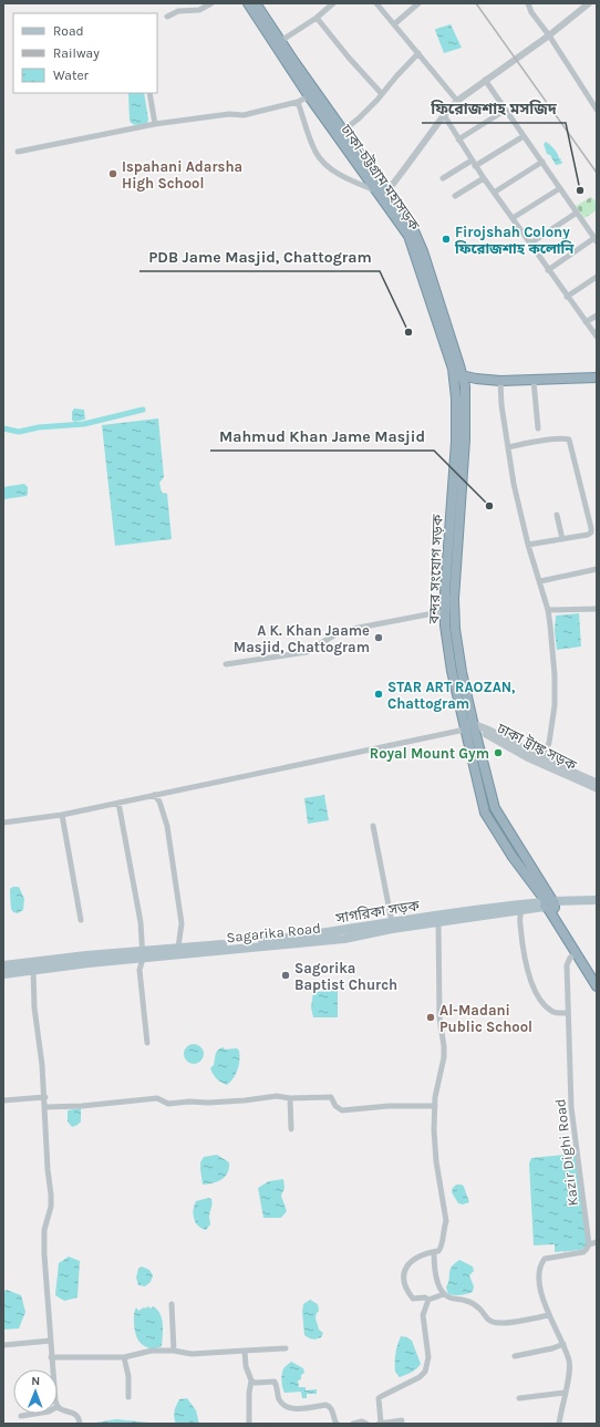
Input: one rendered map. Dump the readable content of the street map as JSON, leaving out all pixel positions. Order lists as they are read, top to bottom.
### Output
{
  "streets": {
    "highway": ["ঢাকা-চট্টগ্রাম মহাসড়ক", "বন্দর সংযোগ সড়ক"],
    "main road": ["ঢাকা ট্রাঙ্ক সড়ক", "সাগরিকা সড়ক", "Sagarika Road"],
    "street": ["Kazir Dighi Road"]
  },
  "crossings": [
    ["ঢাকা-চট্টগ্রাম মহাসড়ক", "বন্দর সংযোগ সড়ক"],
    ["বন্দর সংযোগ সড়ক", "ঢাকা ট্রাঙ্ক সড়ক"],
    ["বন্দর সংযোগ সড়ক", "সাগরিকা সড়ক"],
    ["বন্দর সংযোগ সড়ক", "Kazir Dighi Road"],
    ["সাগরিকা সড়ক", "Sagarika Road"]
  ],
  "places": [
    "Ispahani Adarsha High School",
    "ফিরোজশাহ মসজিদ",
    "Firojshah Colony ফিরোজশাহ কলোনি",
    "PDB Jame Masjid, Chattogram",
    "Mahmud Khan Jame Masjid",
    "A K. Khan Jaame Masjid, Chattogram",
    "STAR ART RAOZAN, Chattogram",
    "Royal Mount Gym",
    "Sagorika Baptist Church",
    "Al-Madani Public School"
  ],
  "legend": ["Road", "Railway", "Water"],
  "north": "top"
}
